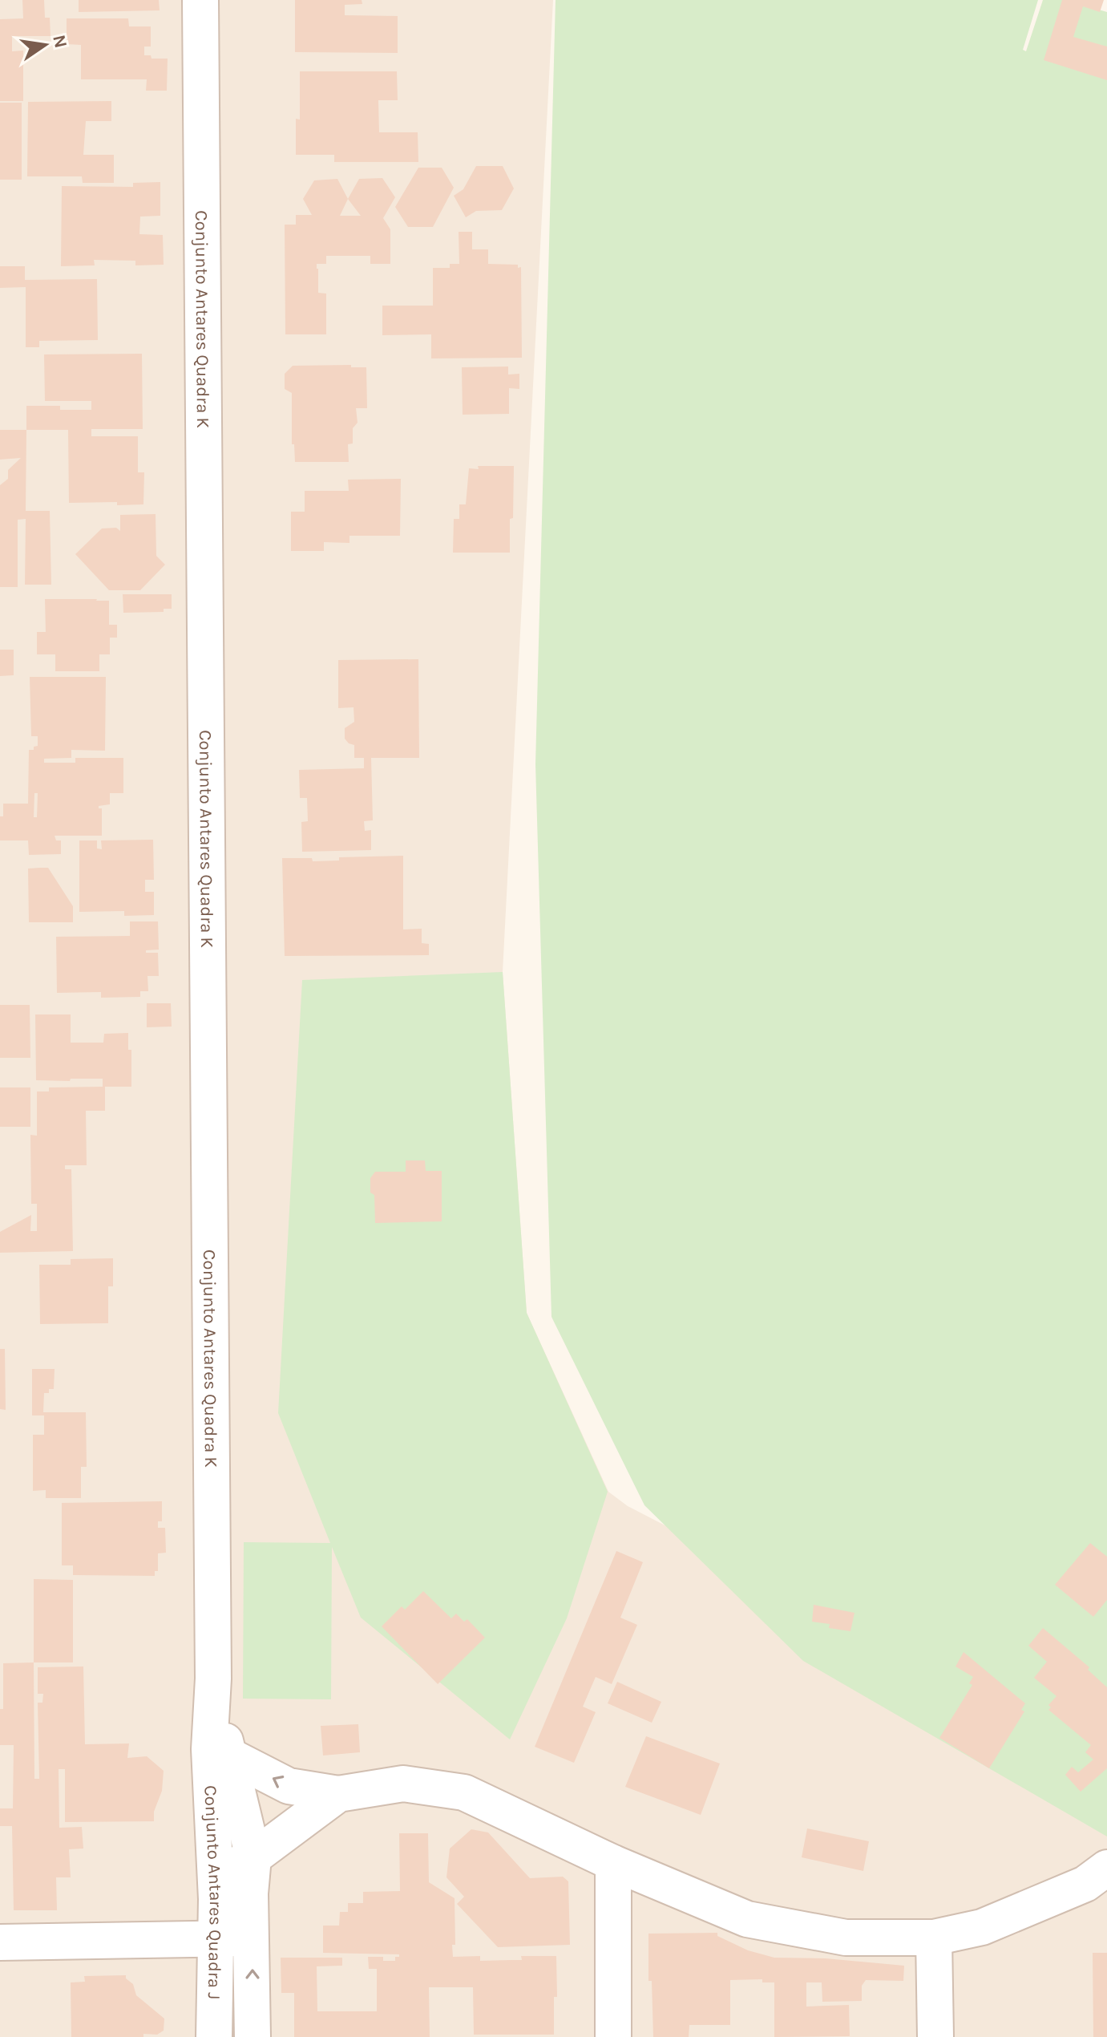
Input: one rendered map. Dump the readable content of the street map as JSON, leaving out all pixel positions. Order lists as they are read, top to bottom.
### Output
{
  "streets": {
    "street": ["Conjunto Antares Quadra K", "Conjunto Antares Quadra J"]
  },
  "crossings": [
    ["Conjunto Antares Quadra K", "Conjunto Antares Quadra J"]
  ],
  "north": "right"
}
